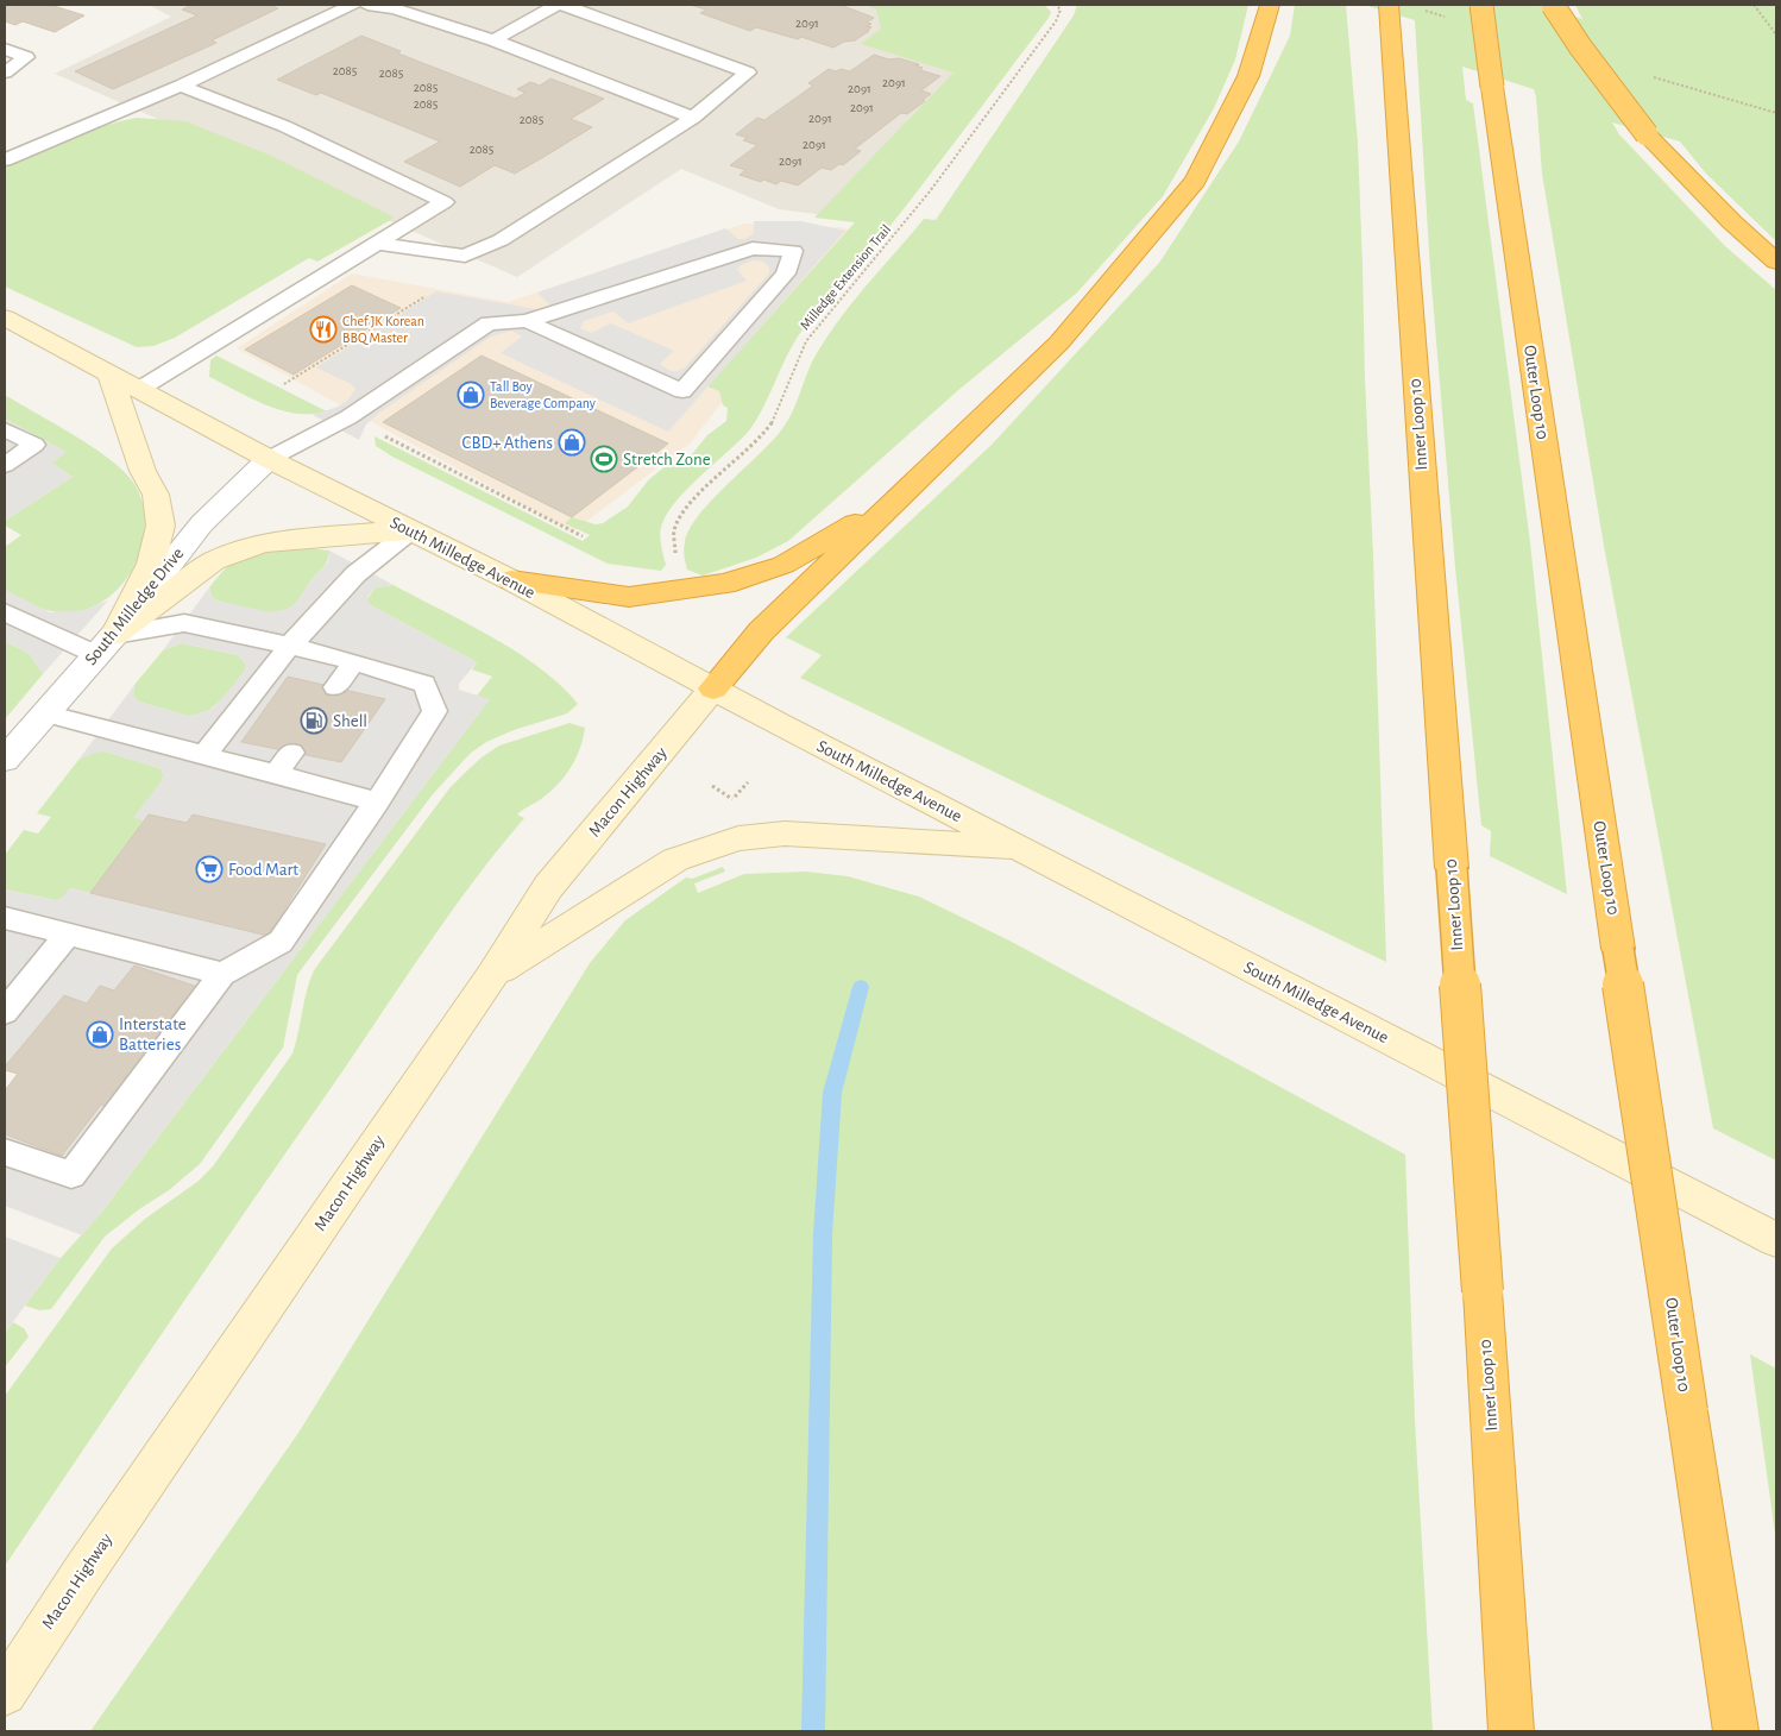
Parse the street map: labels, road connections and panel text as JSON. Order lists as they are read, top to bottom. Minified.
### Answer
{"streets":{"highway":["Outer Loop 10","Inner Loop 10"],"main road":["South Milledge Avenue","Macon Highway"],"street":["South Milledge Drive"],"path":["Milledge Extension Trail"]},"crossings":[["South Milledge Avenue","South Milledge Drive"],["South Milledge Avenue","Macon Highway"]],"places":{"restaurant":["Chef JK Korean BBQ Master"],"shop":["Tall Boy Beverage Company","CBD+ Athens","Interstate Batteries"],"sports":["Stretch Zone"],"fuel station":["Shell"],"supermarket":["Food Mart"]},"house_numbers":["2091","2085","2085","2091","2085","2091","2085","2091","2091","2085","2091","2085","2091"]}
